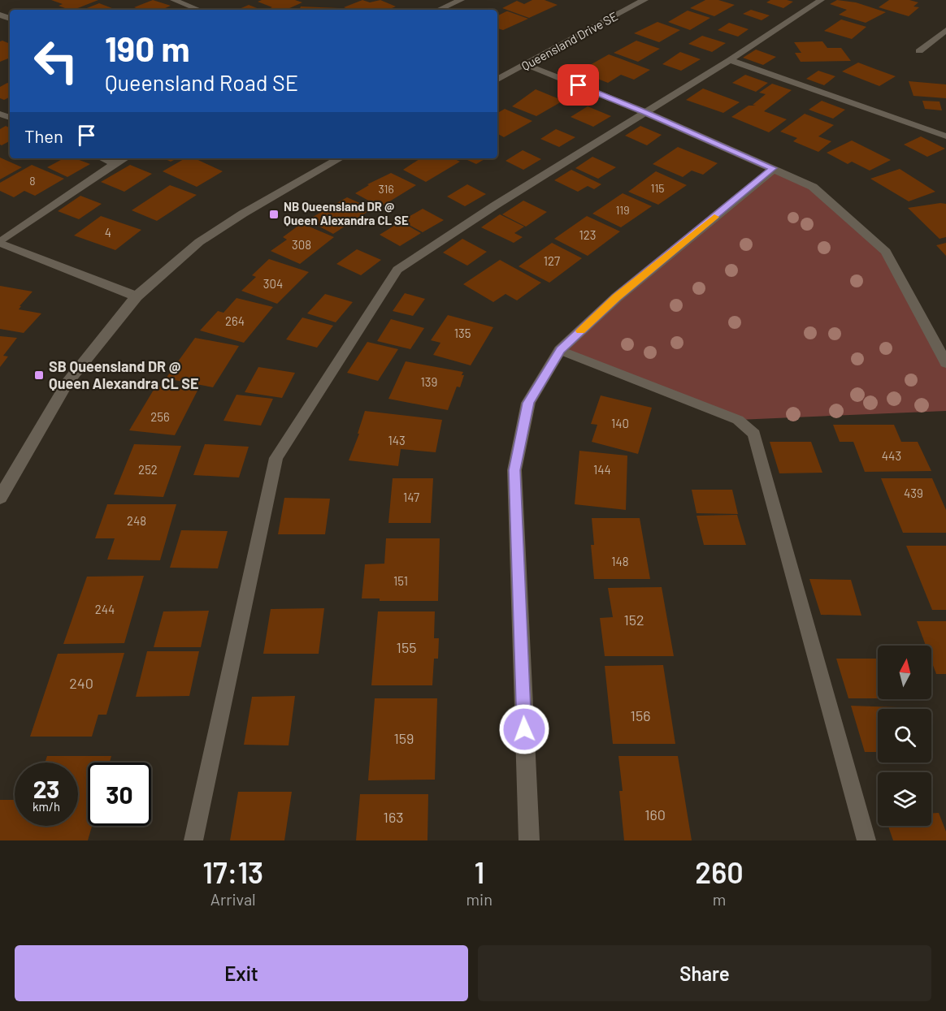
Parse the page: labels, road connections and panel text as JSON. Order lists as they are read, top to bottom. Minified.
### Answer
{"streets":{"street":["Queensland Drive SE"]},"places":{"transit":["NB Queensland DR @ Queen Alexandra CL SE","SB Queensland DR @ Queen Alexandra CL SE"]},"house_numbers":["8","115","316","119","4","123","308","127","304","264","135","139","256","140","143","443","252","144","439","147","248","148","151","244","152","155","240","156","159","160","163"],"north":"top","page":{"turn":["190 m","Queensland Road SE"],"then":"Then","speed":"23 km/h","limit":"30","eta":["17:13","Arrival","1","min","260","m"],"buttons":["Exit","Share"]}}
